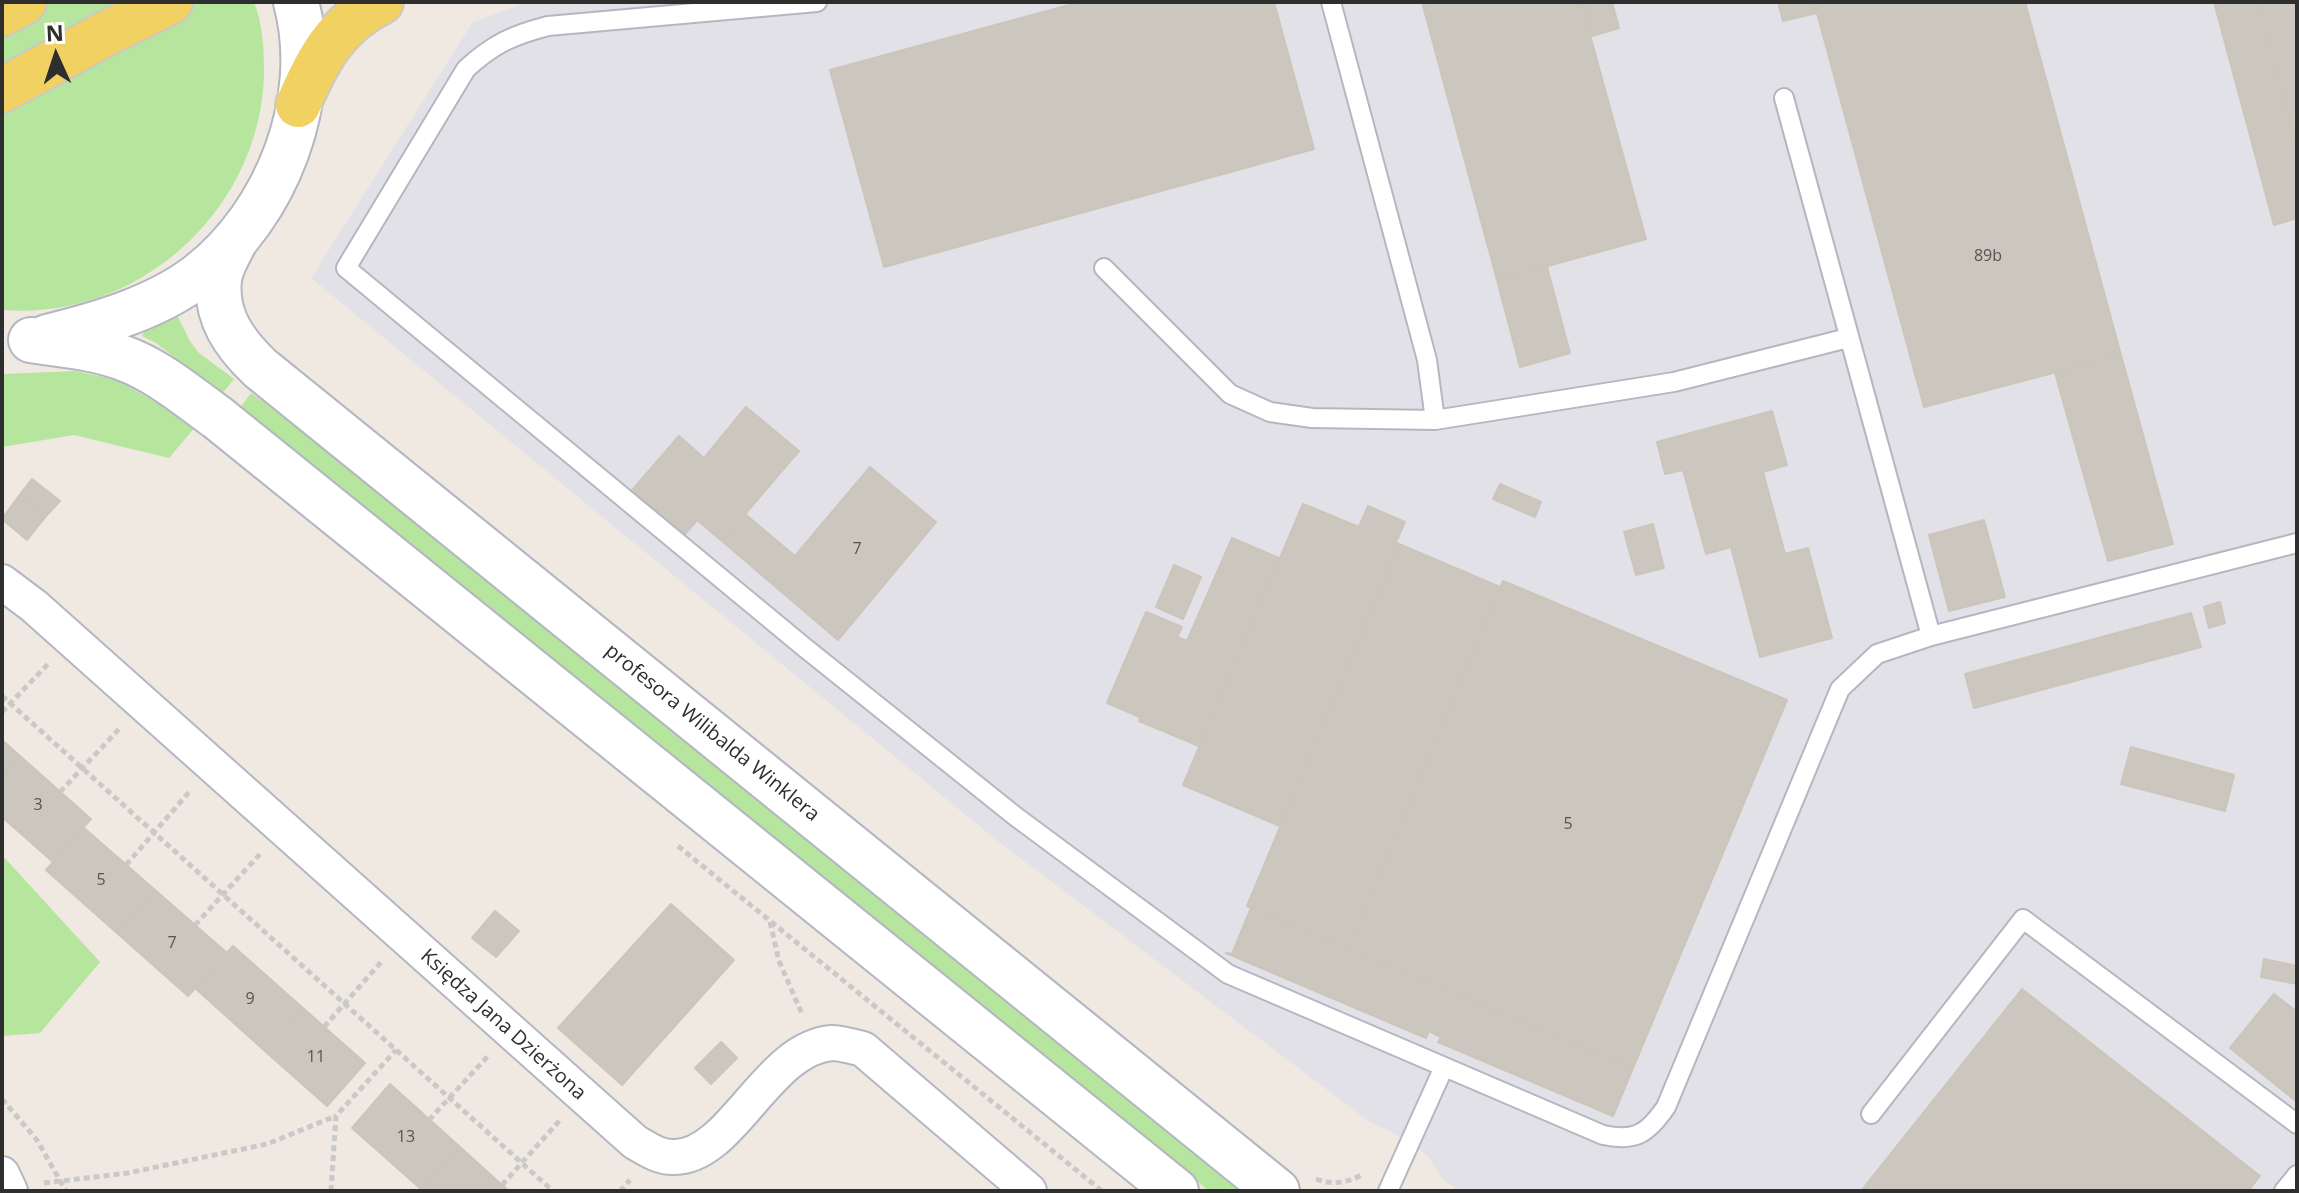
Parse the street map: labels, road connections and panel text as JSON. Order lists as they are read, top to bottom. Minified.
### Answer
{"streets":{"main road":["profesora Wilibalda Winklera"],"street":["Księdza Jana Dzierżona"]},"house_numbers":["89b","7","3","5","5","7","9","11","13"],"north":"top"}
